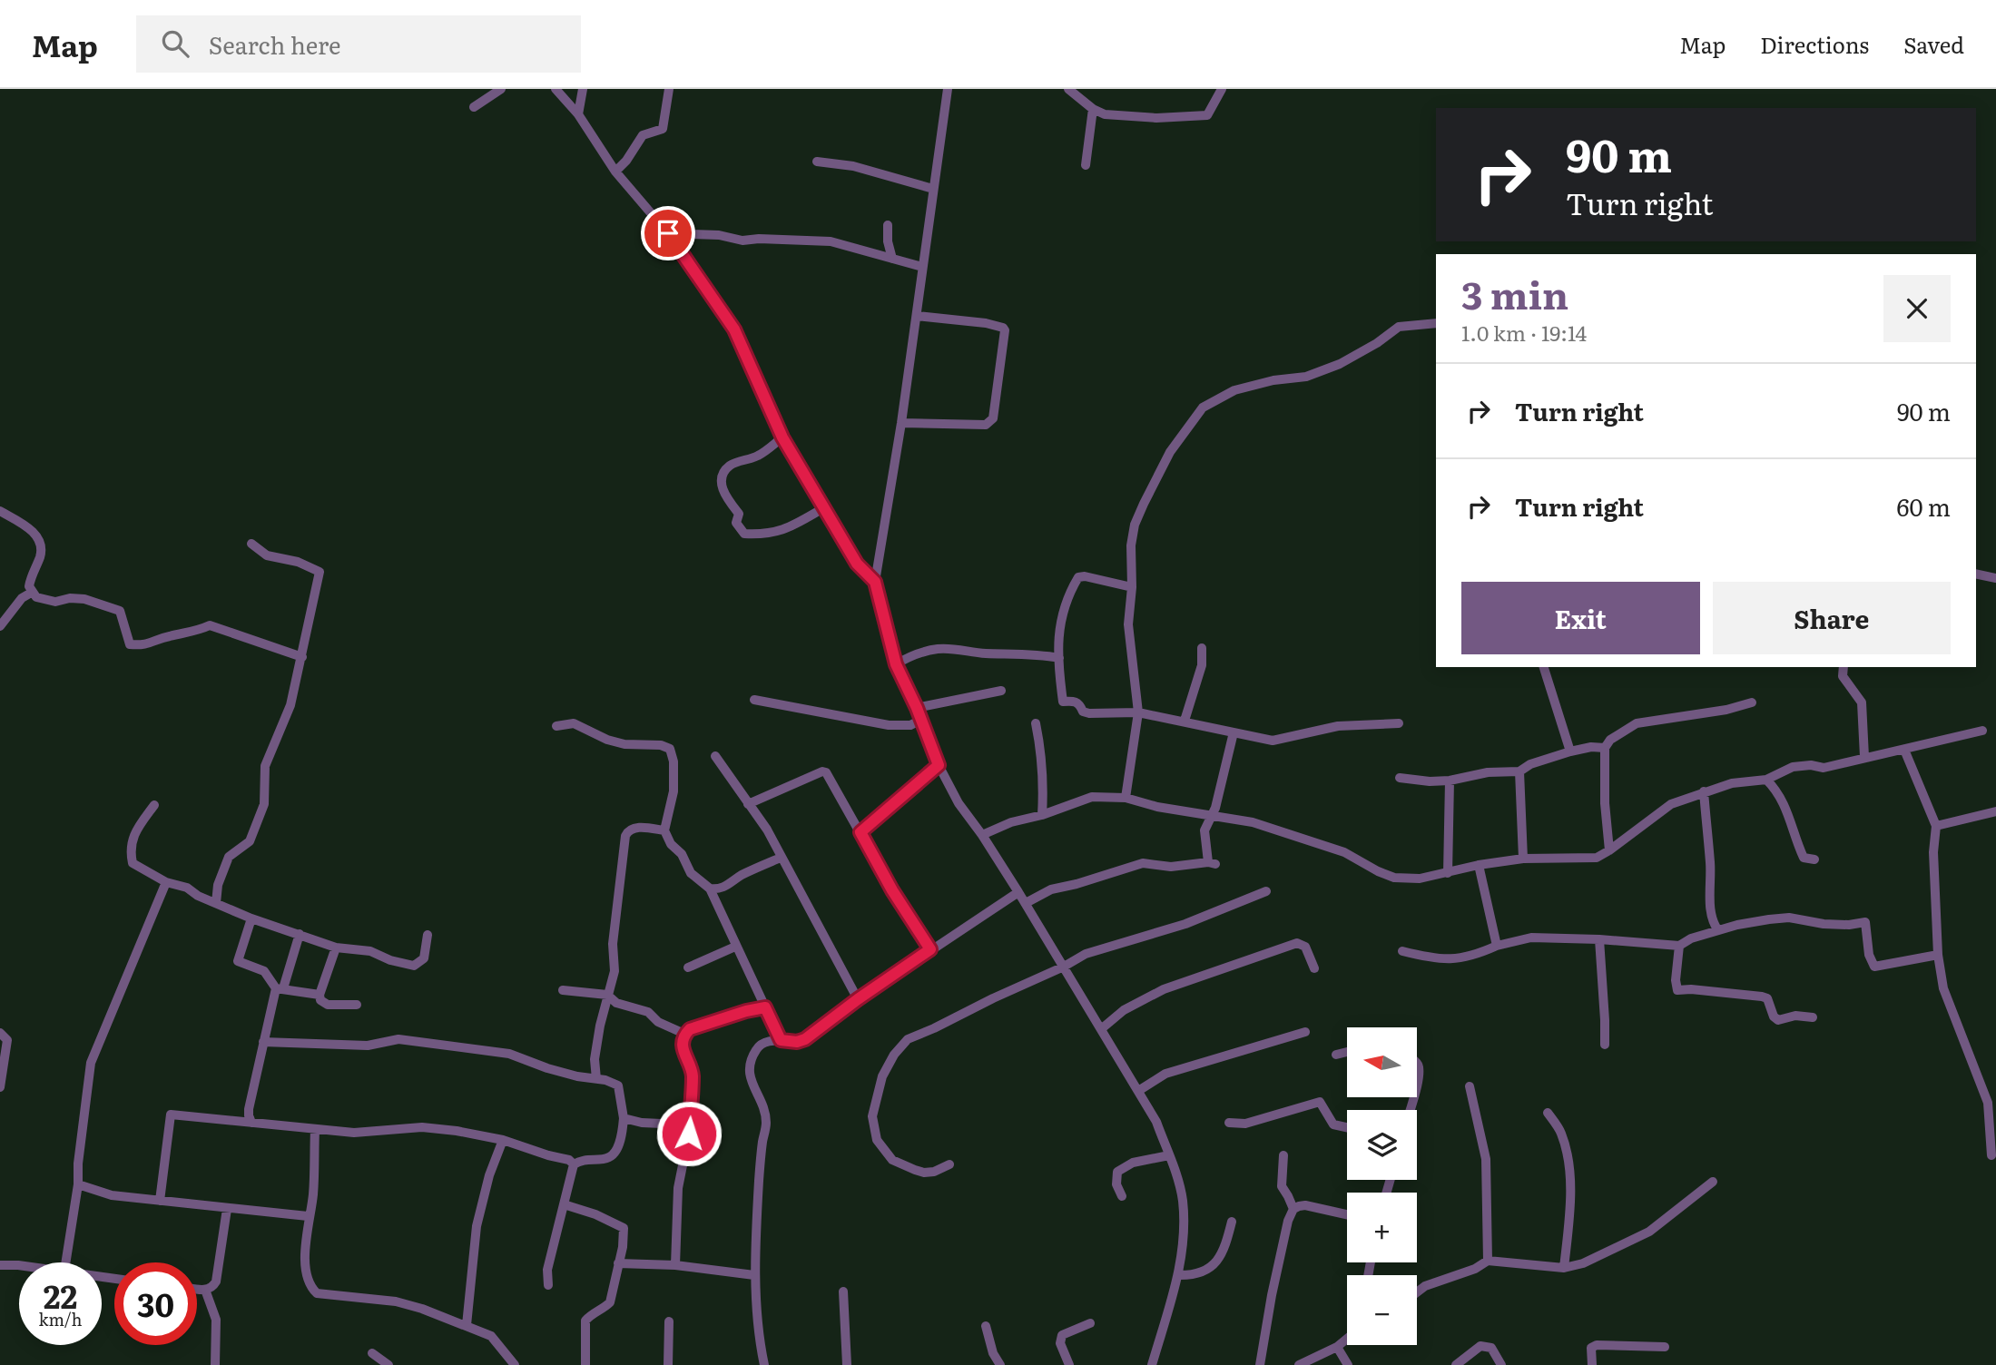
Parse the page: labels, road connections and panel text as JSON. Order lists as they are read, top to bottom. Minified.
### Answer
{"north":"left","page":{"header":"Map","search":"Search here","nav":["Map","Directions","Saved"],"turn":["90 m","Turn right"],"heading":["3 min","1.0 km · 19:14"],"list":[{"name":"Turn right","value":"90 m"},{"name":"Turn right","value":"60 m"}],"buttons":["Exit","Share"],"map_buttons":["+","−"],"speed":"22 km/h","limit":"30"}}
